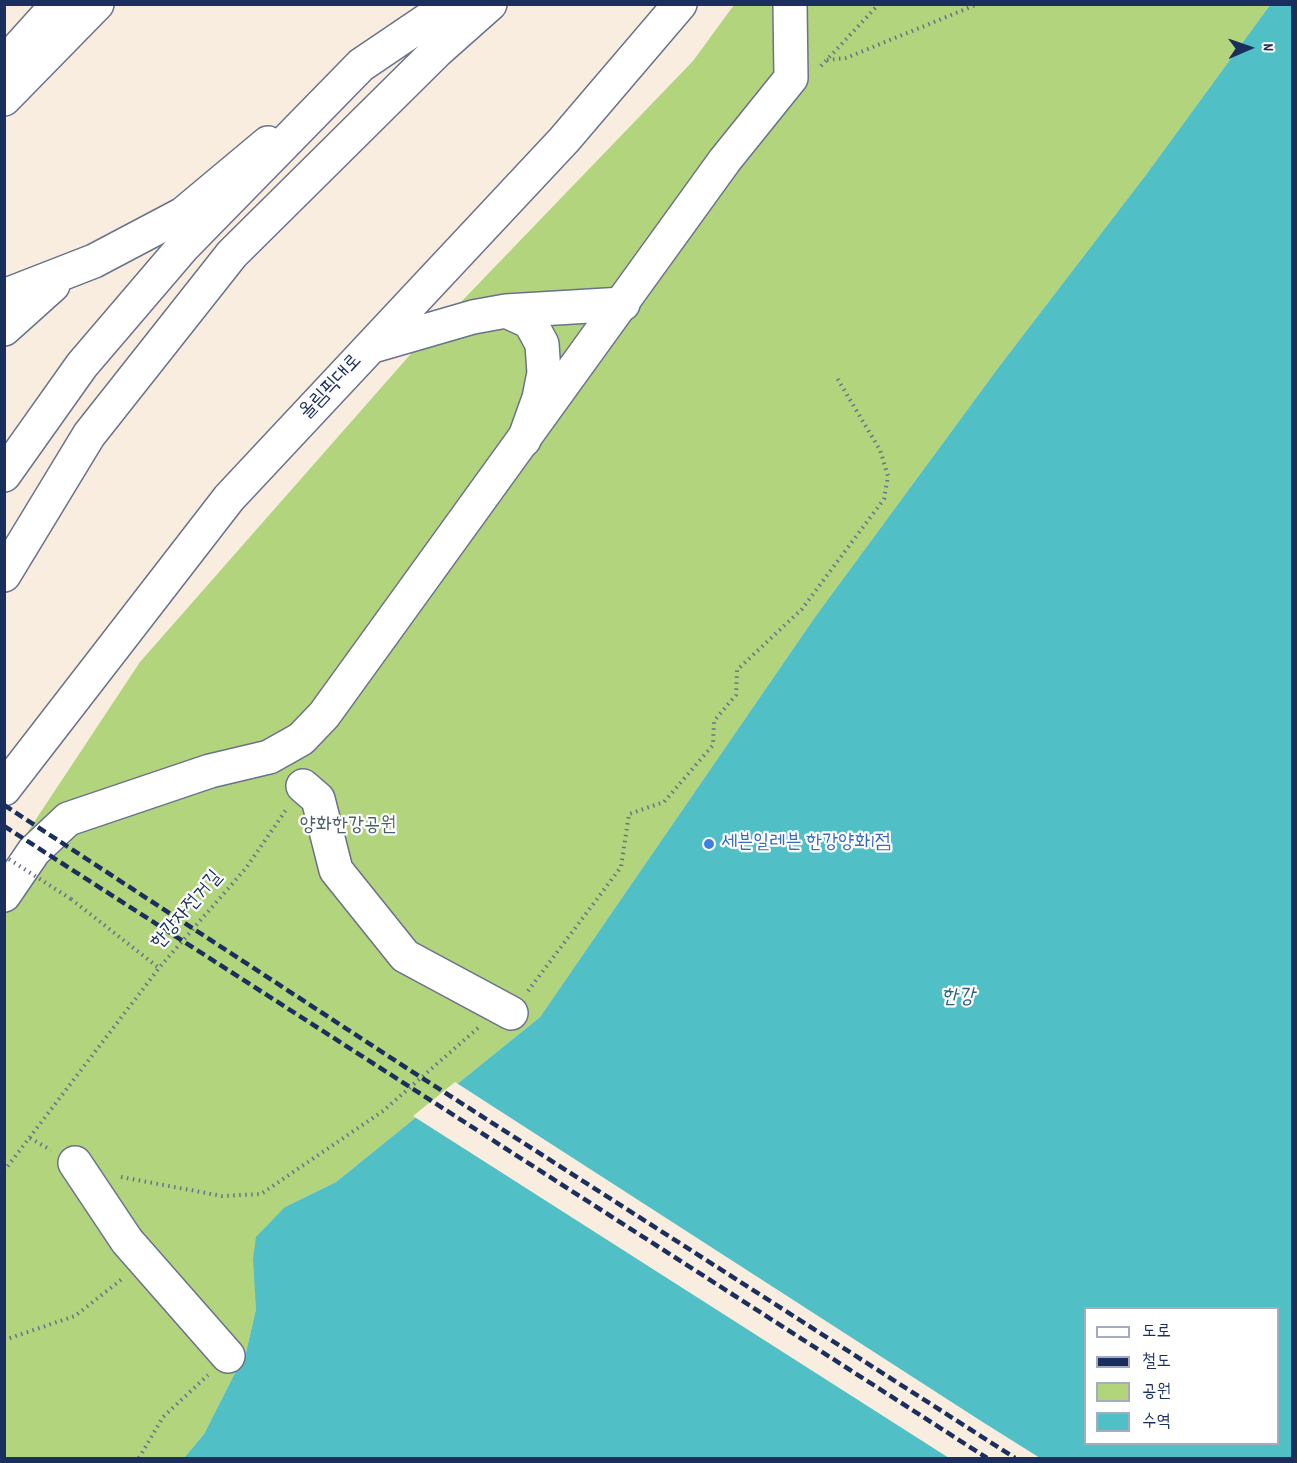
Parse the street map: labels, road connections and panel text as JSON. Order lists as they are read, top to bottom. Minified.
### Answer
{"streets":{"main road":["올림픽대로"],"path":["한강자전거길"]},"water":["한강"],"parks":["양화한강공원"],"places":["세븐일레븐 한강양화1점"],"legend":["도로","철도","공원","수역"],"north":"right"}
